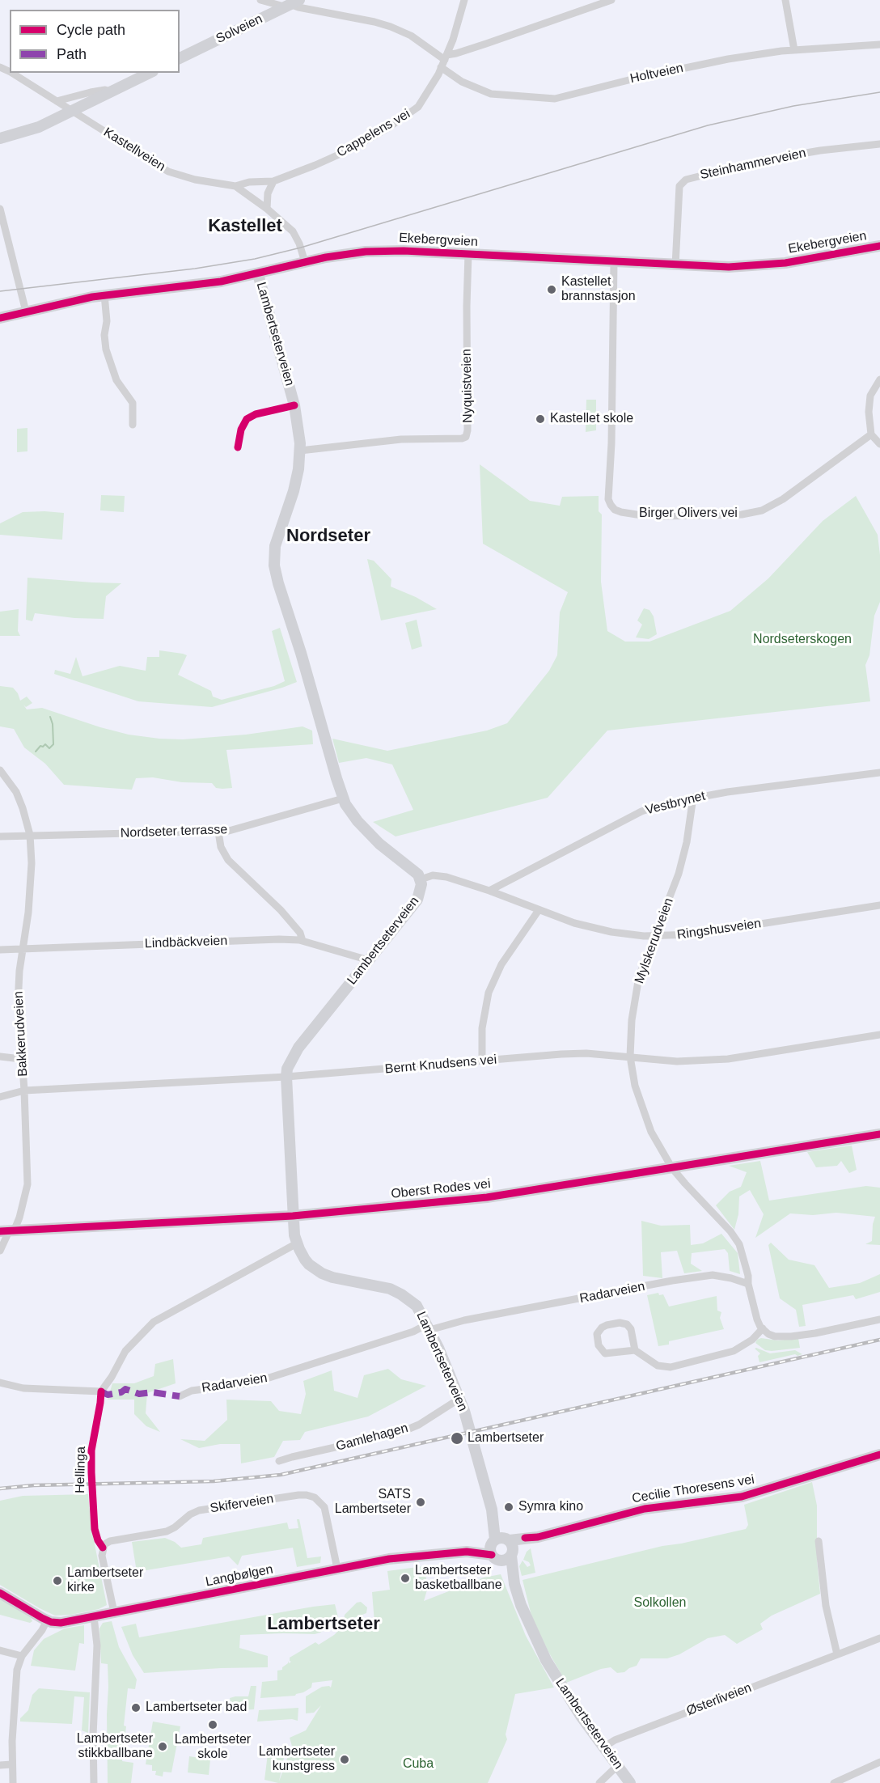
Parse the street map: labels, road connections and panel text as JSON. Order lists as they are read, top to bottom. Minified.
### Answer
{"streets":{"main road":["Solveien","Ekebergveien","Lambertseterveien","Oberst Rodes vei","Cecilie Thoresens vei","Langbølgen"],"street":["Holtveien","Cappelens vei","Kastellveien","Steinhammerveien","Nyquistveien","Birger Olivers vei","Vestbrynet","Nordseter terrasse","Ringshusveien","Mylskerudveien","Lindbäckveien","Bakkerudveien","Bernt Knudsens vei","Radarveien","Gamlehagen","Skiferveien","Østerliveien"],"cycle path":["Hellinga"]},"crossings":[["Solveien","Holtveien"],["Holtveien","Cappelens vei"],["Cappelens vei","Kastellveien"],["Kastellveien","Ekebergveien"],["Steinhammerveien","Ekebergveien"],["Ekebergveien","Lambertseterveien"],["Ekebergveien","Nyquistveien"],["Ekebergveien","Birger Olivers vei"],["Lambertseterveien","Nyquistveien"],["Lambertseterveien","Nordseter terrasse"],["Lambertseterveien","Ringshusveien"],["Lambertseterveien","Lindbäckveien"],["Lambertseterveien","Bernt Knudsens vei"],["Lambertseterveien","Oberst Rodes vei"],["Lambertseterveien","Radarveien"],["Lambertseterveien","Gamlehagen"],["Lambertseterveien","Cecilie Thoresens vei"],["Lambertseterveien","Langbølgen"],["Lambertseterveien","Østerliveien"],["Vestbrynet","Ringshusveien"],["Vestbrynet","Mylskerudveien"],["Nordseter terrasse","Bakkerudveien"],["Ringshusveien","Mylskerudveien"],["Mylskerudveien","Bernt Knudsens vei"],["Mylskerudveien","Oberst Rodes vei"],["Mylskerudveien","Radarveien"],["Lindbäckveien","Bakkerudveien"],["Bakkerudveien","Bernt Knudsens vei"],["Bakkerudveien","Oberst Rodes vei"],["Cecilie Thoresens vei","Langbølgen"],["Skiferveien","Langbølgen"]],"districts":["Kastellet","Nordseter","Lambertseter"],"parks":["Nordseterskogen","Solkollen","Cuba"],"places":["Kastellet brannstasjon","Kastellet skole","Lambertseter","SATS Lambertseter","Symra kino","Lambertseter basketballbane","Lambertseter kirke","Lambertseter bad","Lambertseter skole","Lambertseter stikkballbane","Lambertseter kunstgress"],"legend":["Cycle path","Path"]}
